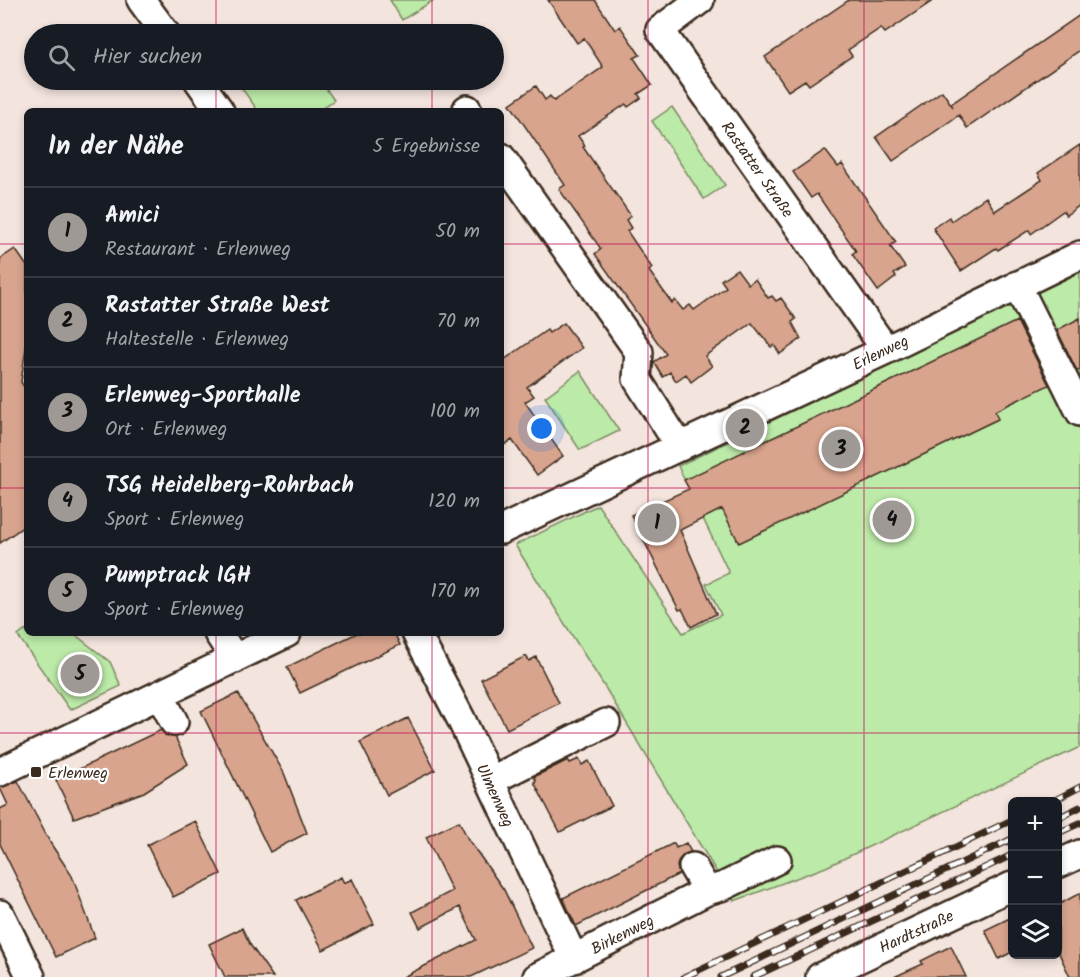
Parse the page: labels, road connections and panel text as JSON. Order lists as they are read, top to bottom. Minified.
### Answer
{"streets":{"street":["Rastatter Straße","Erlenweg","Ulmenweg","Hardtstraße","Birkenweg"]},"crossings":[["Rastatter Straße","Erlenweg"],["Ulmenweg","Birkenweg"]],"places":{"transit":["Erlenweg"]},"page":{"search":"Hier suchen","heading":["In der Nähe","5 Ergebnisse"],"list":[{"mark":"1","name":"Amici","note":"Restaurant · Erlenweg","value":"50 m"},{"mark":"2","name":"Rastatter Straße West","note":"Haltestelle · Erlenweg","value":"70 m"},{"mark":"3","name":"Erlenweg-Sporthalle","note":"Ort · Erlenweg","value":"100 m"},{"mark":"4","name":"TSG Heidelberg-Rohrbach","note":"Sport · Erlenweg","value":"120 m"},{"mark":"5","name":"Pumptrack IGH","note":"Sport · Erlenweg","value":"170 m"}],"pins":["2","3","4","1","5"],"map_buttons":["+","−"]}}
